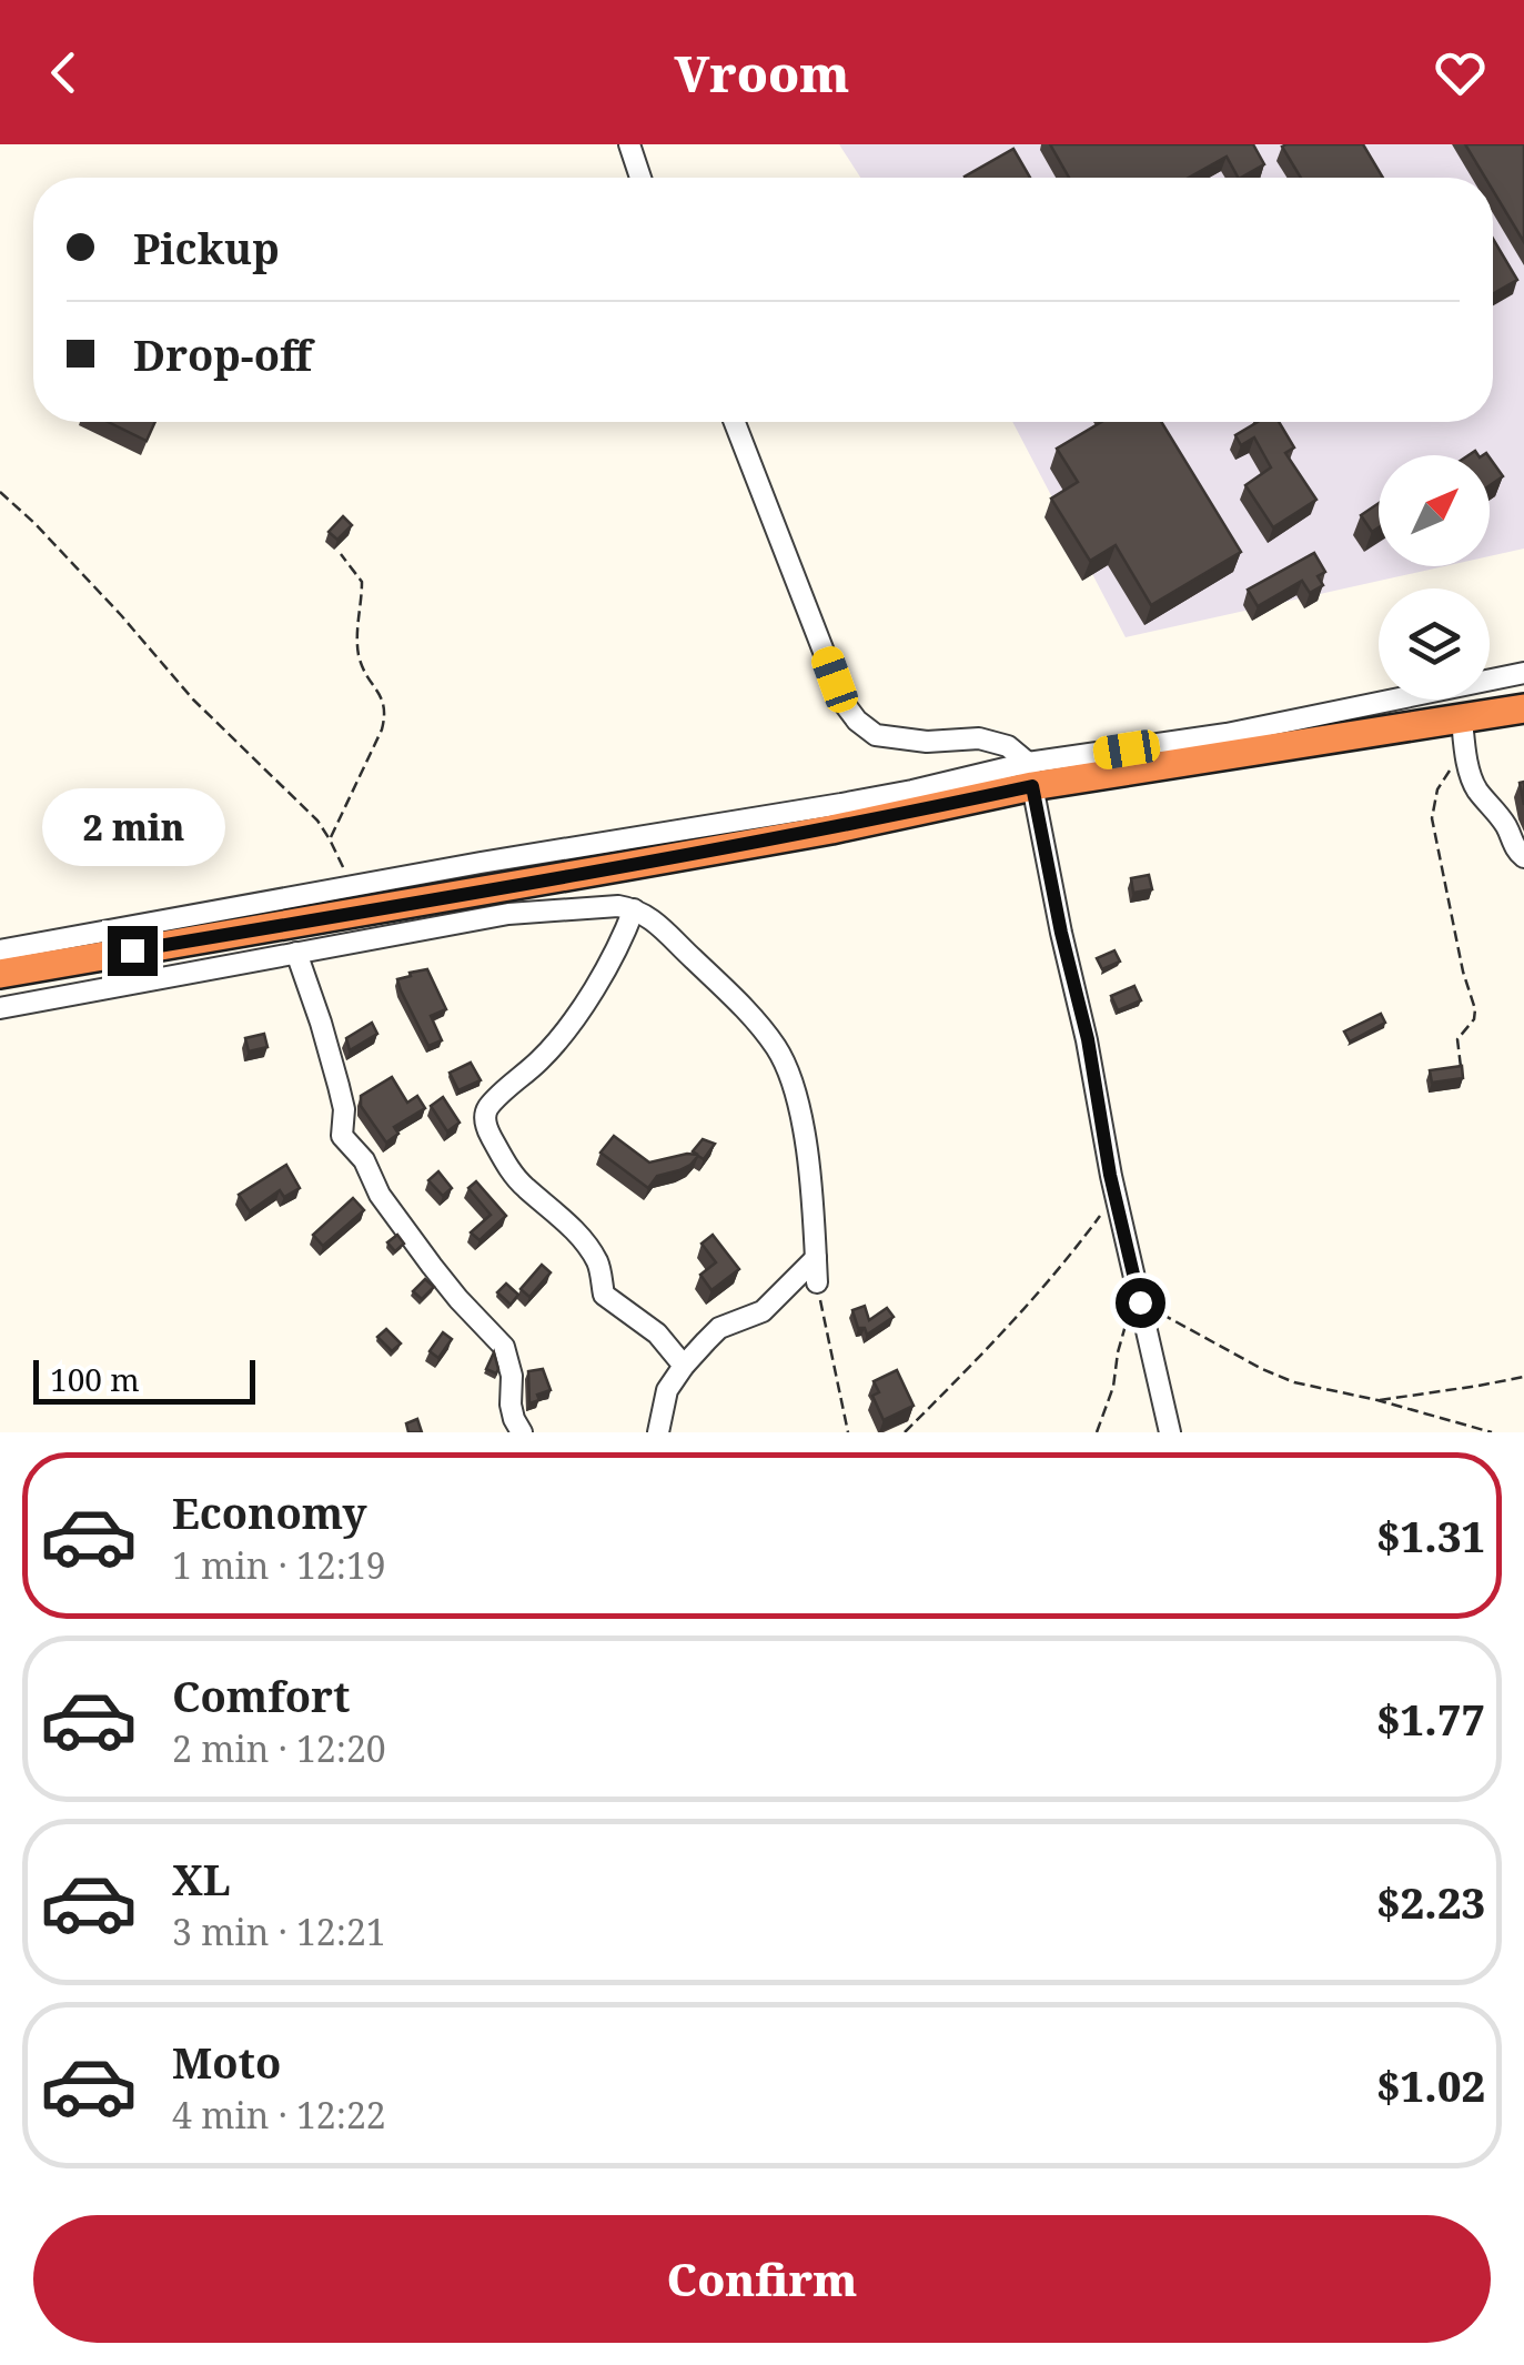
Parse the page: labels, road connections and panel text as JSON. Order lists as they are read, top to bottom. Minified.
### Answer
{"scale_bar":"100 m","north":"top right","page":{"header":"Vroom","banner":["Pickup","Drop-off"],"bubble":"2 min","scale":"100 m","list":[{"name":"Economy","note":"1 min · 12:19","value":"$1.31"},{"name":"Comfort","note":"2 min · 12:20","value":"$1.77"},{"name":"XL","note":"3 min · 12:21","value":"$2.23"},{"name":"Moto","note":"4 min · 12:22","value":"$1.02"}],"buttons":"Confirm"}}
